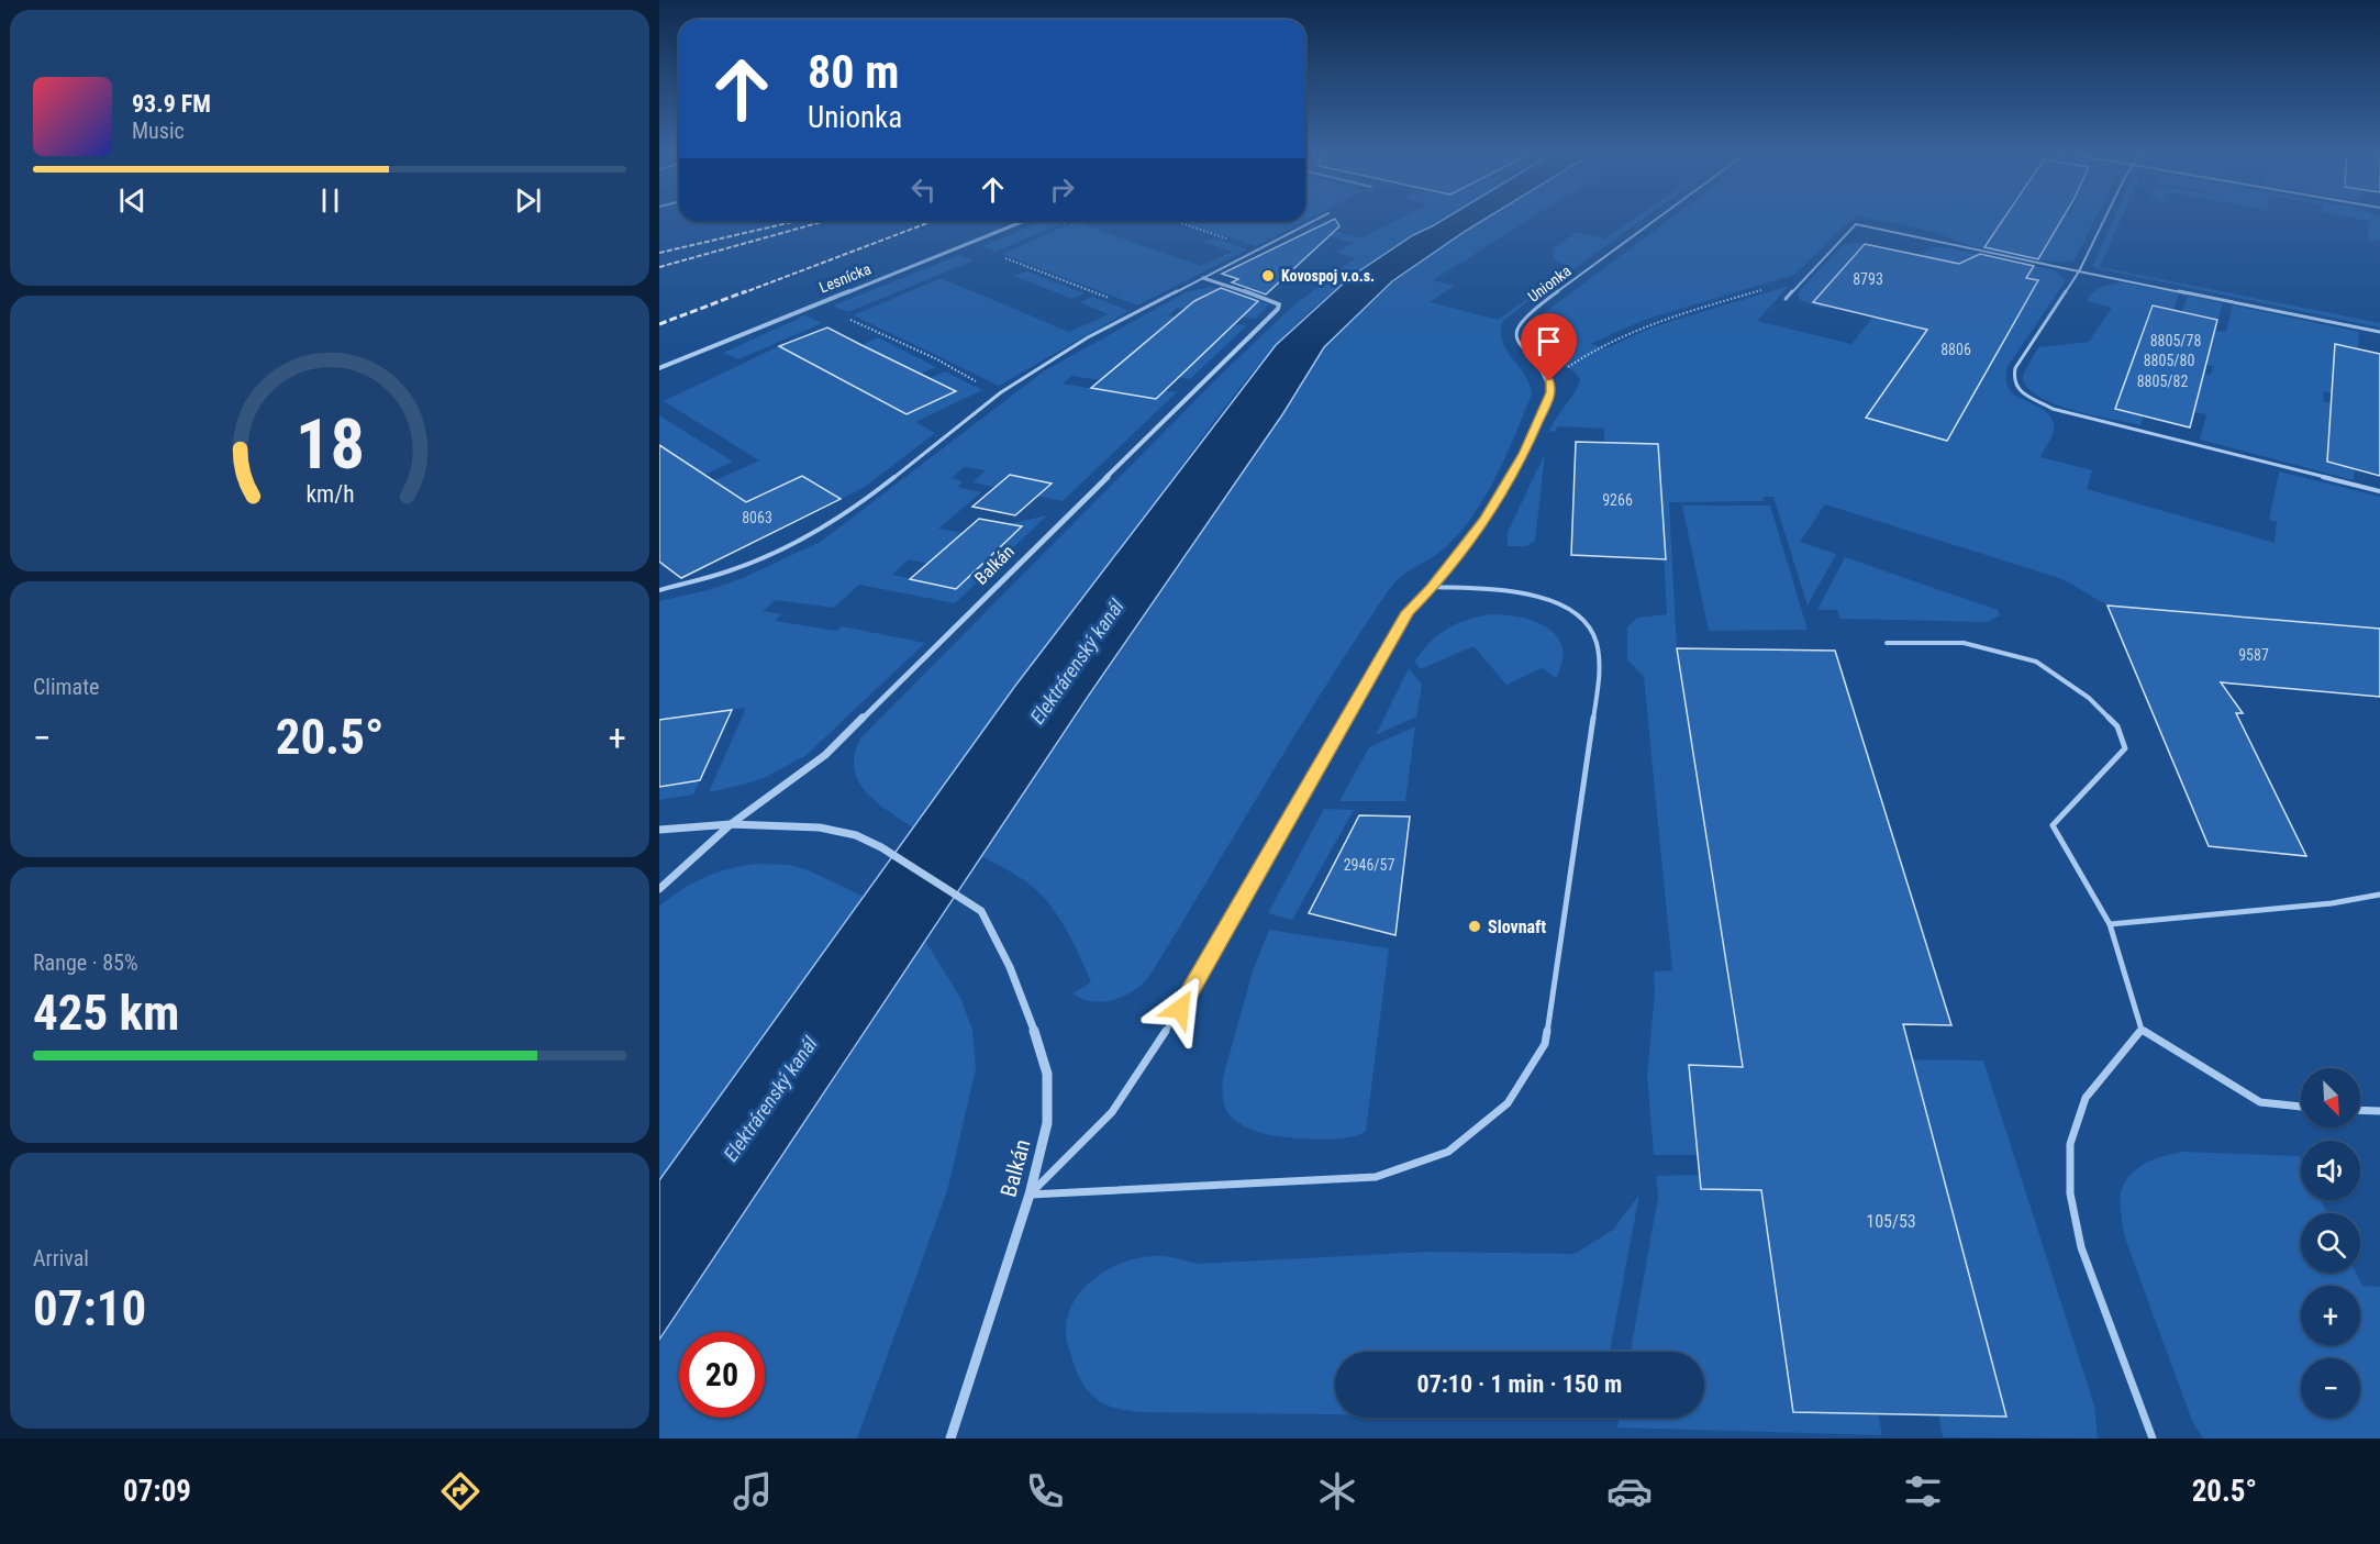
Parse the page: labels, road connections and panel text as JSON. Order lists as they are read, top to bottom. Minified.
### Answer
{"streets":{"street":["Lesnícka","Balkán"],"lane":["Unionka"]},"water":["Elektrárenský kanál"],"places":["Kovospoj v.o.s.","Slovnaft"],"house_numbers":["8793","8805/78","8806","8805/80","8805/82","9266","8063","9587","2946/57","105/53"],"north":"bottom right","page":{"turn":["80 m","Unionka"],"song":["93.9 FM","Music"],"tile":["Climate",["Range · 85%","425 km"],["Arrival","07:10"]],"heat":["−","20.5°","+"],"map_buttons":["+","−"],"limit":"20","trip":"07:10 · 1 min · 150 m","tabs":["07:09","20.5°"],"gauge":["18","km/h"]}}
